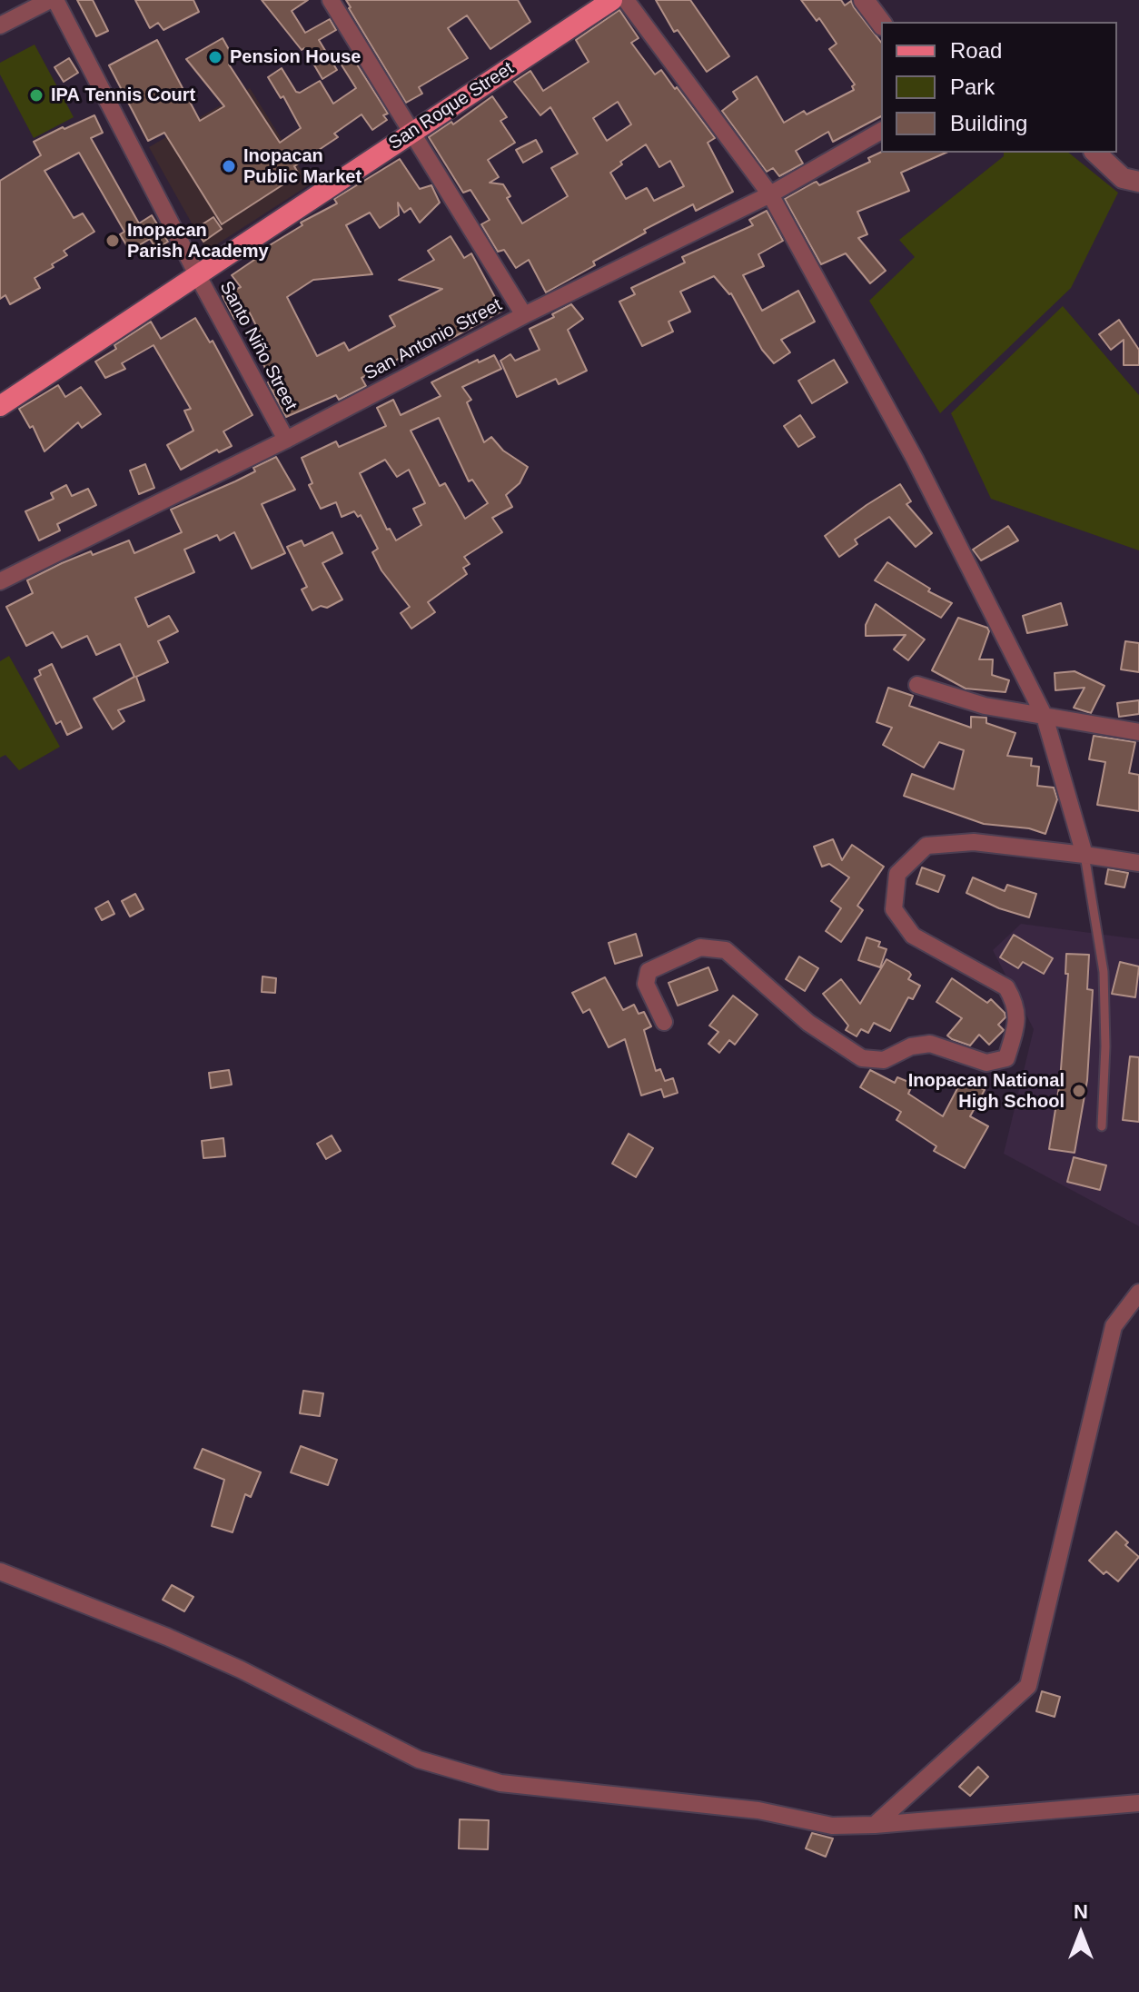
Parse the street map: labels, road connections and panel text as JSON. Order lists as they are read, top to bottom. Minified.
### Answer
{"streets":{"main road":["San Roque Street"],"street":["San Antonio Street","Santo Niño Street"]},"crossings":[["San Roque Street","Santo Niño Street"],["San Antonio Street","Santo Niño Street"]],"places":["Pension House","IPA Tennis Court","Inopacan Public Market","Inopacan Parish Academy","Inopacan National High School"],"legend":["Road","Park","Building"],"north":"top"}
